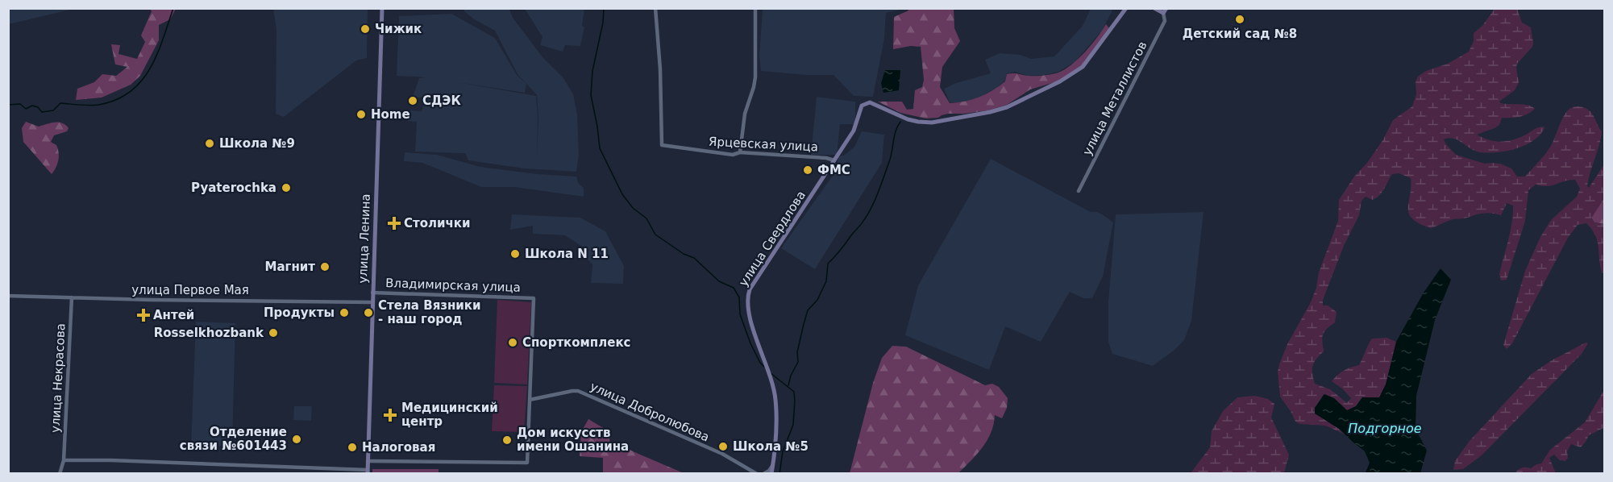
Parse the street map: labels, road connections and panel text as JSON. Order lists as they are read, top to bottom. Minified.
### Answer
{"streets":{"main road":["улица Ленина","улица Свердлова"],"street":["улица Металлистов","Ярцевская улица","Владимирская улица","улица Первое Мая","улица Некрасова","улица Добролюбова"]},"crossings":[["Ярцевская улица","улица Свердлова"],["улица Ленина","Владимирская улица"],["улица Ленина","улица Первое Мая"],["Владимирская улица","улица Добролюбова"],["улица Первое Мая","улица Некрасова"]],"water":["Подгорное"],"places":{"other":["Детский сад №8","Чижик","СДЭК","Home","Школа №9","ФМС","Pyaterochka","Школа N 11","Магнит","Продукты","Стела Вязники - наш город","Rosselkhozbank","Спорткомплекс","Отделение связи №601443","Дом искусств имени Ошанина","Школа №5","Налоговая"],"health":["Столички","Антей","Медицинский центр"]}}
